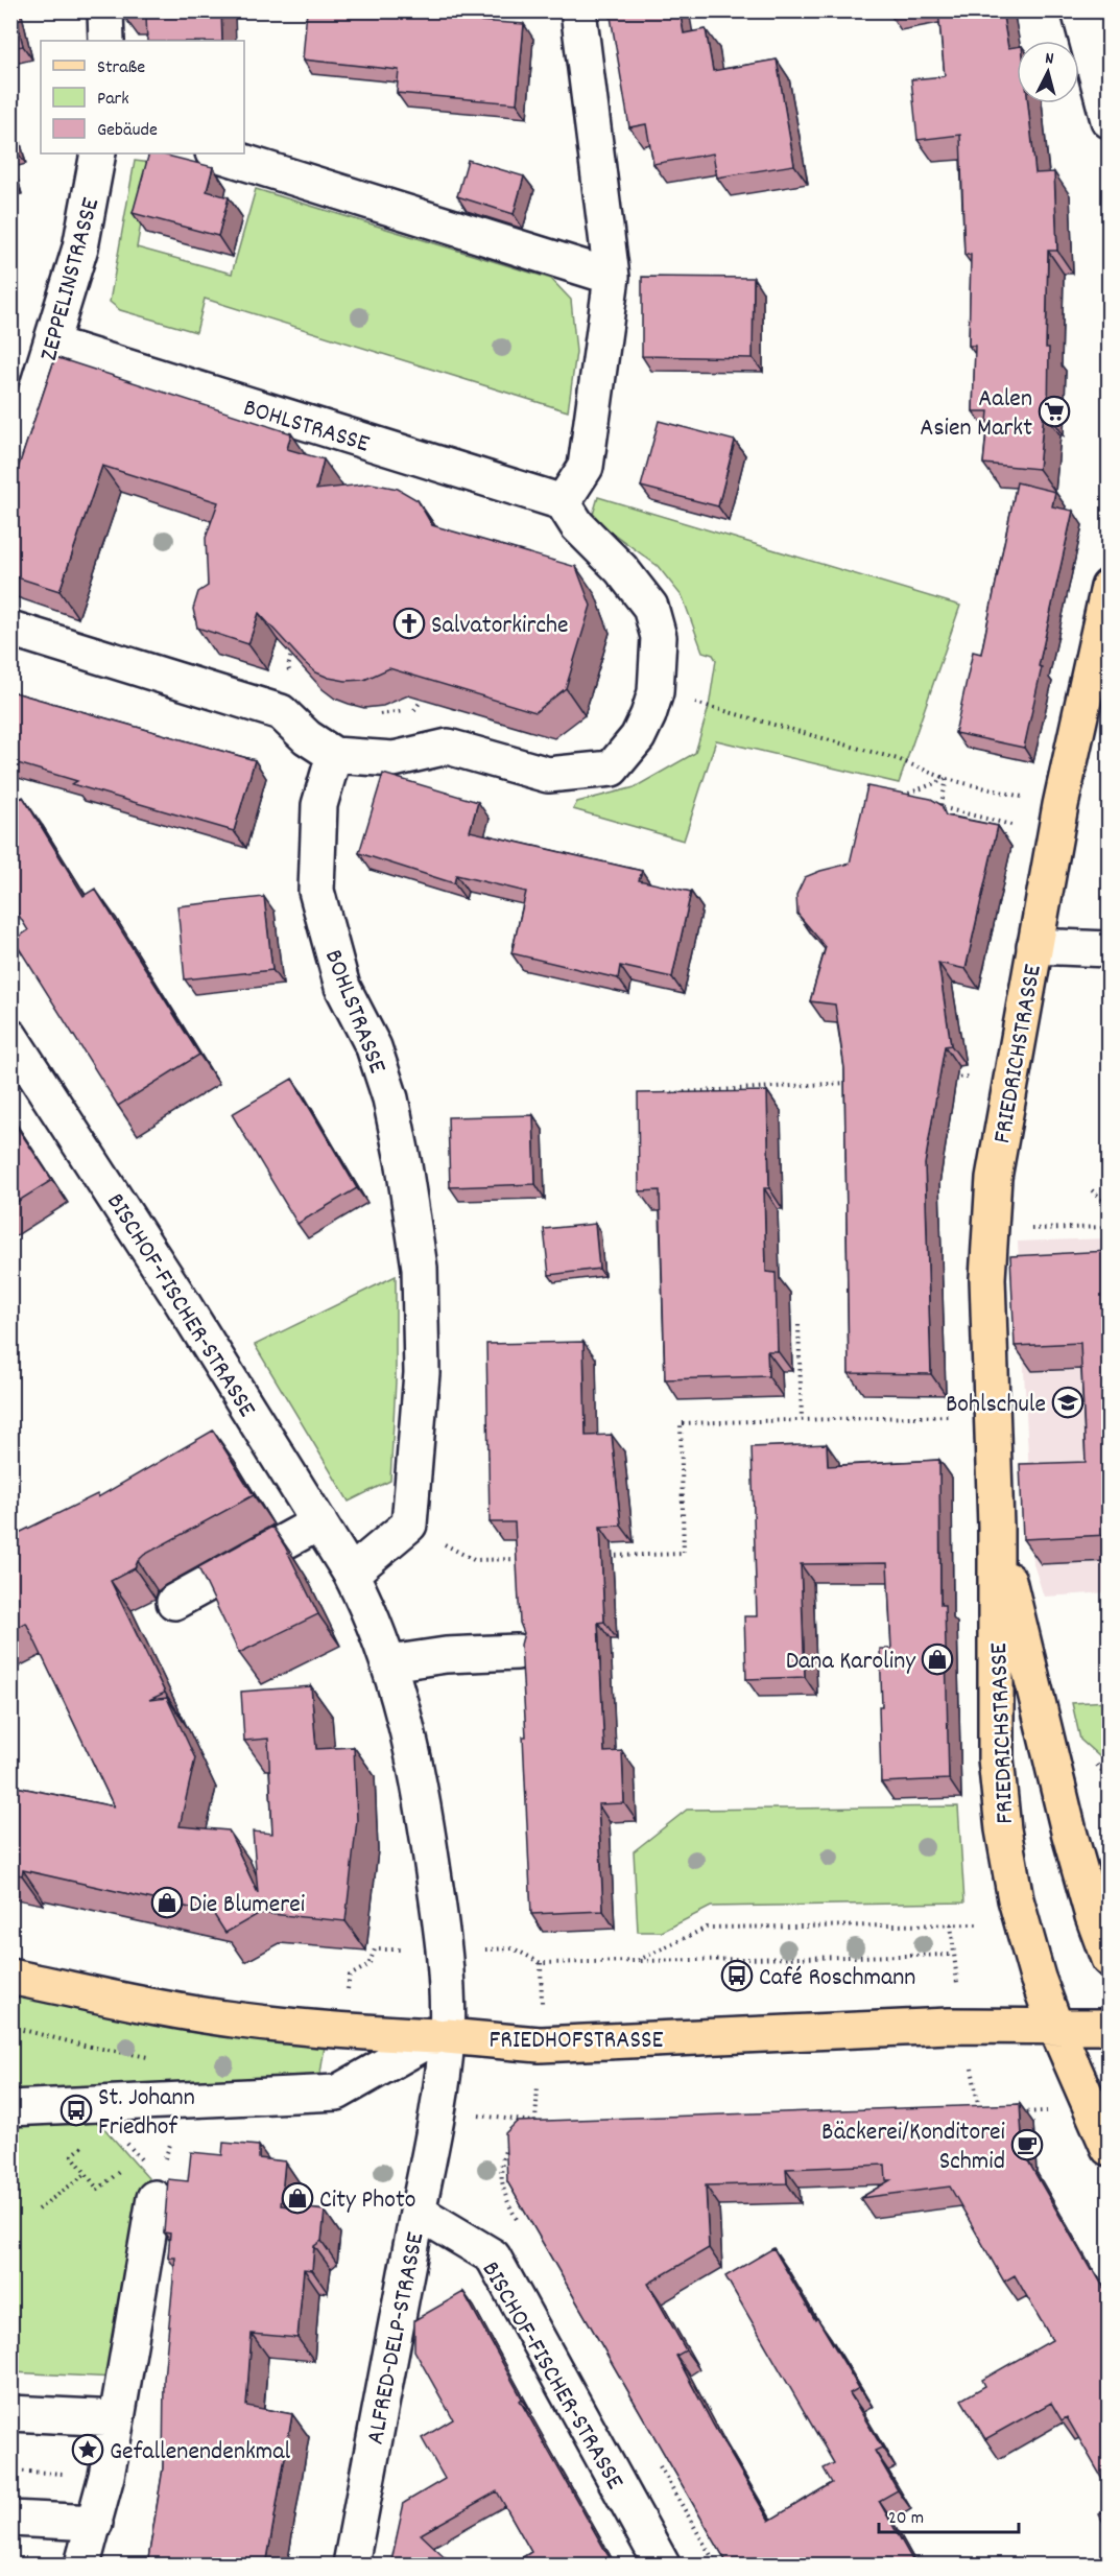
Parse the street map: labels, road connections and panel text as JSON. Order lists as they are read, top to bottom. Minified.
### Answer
{"streets":{"main road":["FRIEDRICHSTRASSE","FRIEDHOFSTRASSE"],"street":["ZEPPELINSTRASSE","BOHLSTRASSE","BISCHOF-FISCHER-STRASSE","ALFRED-DELP-STRASSE"]},"crossings":[["ZEPPELINSTRASSE","BOHLSTRASSE"],["BOHLSTRASSE","BISCHOF-FISCHER-STRASSE"],["FRIEDRICHSTRASSE","FRIEDHOFSTRASSE"],["BISCHOF-FISCHER-STRASSE","FRIEDHOFSTRASSE"],["BISCHOF-FISCHER-STRASSE","ALFRED-DELP-STRASSE"],["FRIEDHOFSTRASSE","ALFRED-DELP-STRASSE"]],"places":{"supermarket":["Aalen Asien Markt"],"church":["Salvatorkirche"],"school or university":["Bohlschule"],"shop":["Dana Karoliny","Die Blumerei","City Photo"],"bus stop":["Café Roschmann","St. Johann Friedhof"],"cafe":["Bäckerei/Konditorei Schmid"],"place":["Gefallenendenkmal"]},"legend":["Straße","Park","Gebäude"],"scale_bar":"20 m","north":"top"}
